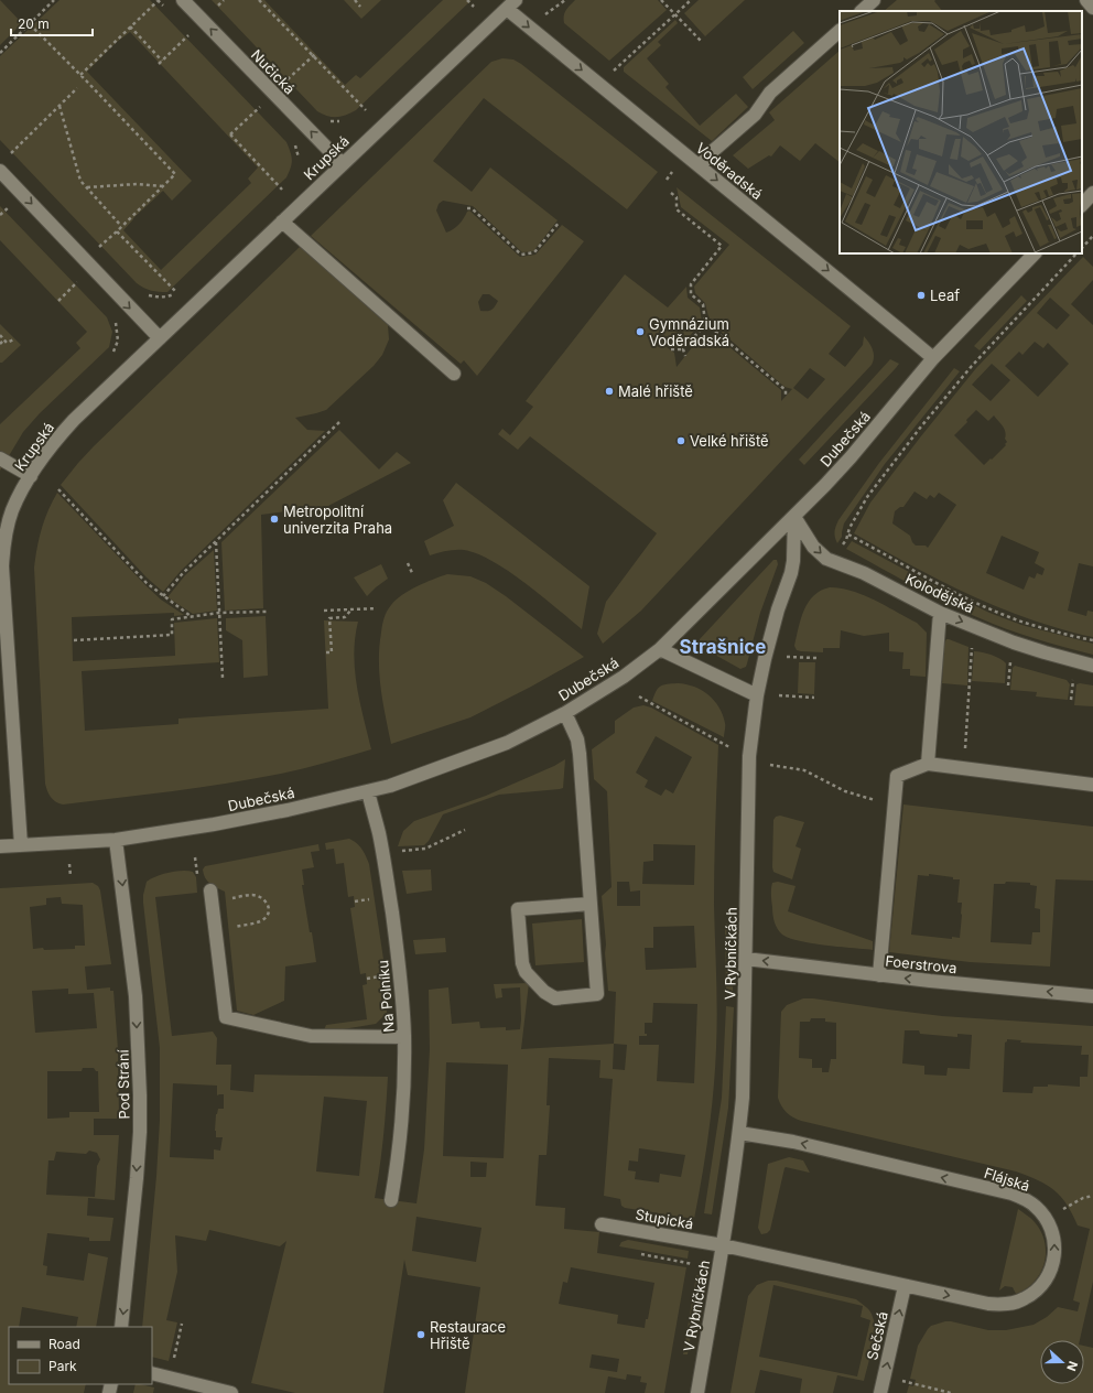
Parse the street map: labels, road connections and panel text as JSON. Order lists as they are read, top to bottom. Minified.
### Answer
{"streets":{"street":["Nučická","Krupská","Voděradská","Dubečská","Kolodějská","V Rybníčkách","Foerstrova","Na Polníku","Pod Strání","Flájská","Stupická","Sečská"]},"crossings":[["Nučická","Krupská"],["Krupská","Voděradská"],["Krupská","Dubečská"],["Voděradská","Dubečská"],["Dubečská","Kolodějská"],["Dubečská","V Rybníčkách"],["Dubečská","Na Polníku"],["Dubečská","Pod Strání"],["Kolodějská","V Rybníčkách"],["V Rybníčkách","Foerstrova"],["V Rybníčkách","Flájská"],["V Rybníčkách","Stupická"],["Flájská","Stupická"],["Flájská","Sečská"]],"one_way":["Nučická","Voděradská","Kolodějská","Foerstrova","Pod Strání","Sečská"],"districts":["Strašnice"],"places":["Leaf","Gymnázium Voděradská","Malé hřiště","Velké hřiště","Metropolitní univerzita Praha","Restaurace Hřiště"],"legend":["Road","Park"],"scale_bar":"20 m","north":"right"}
